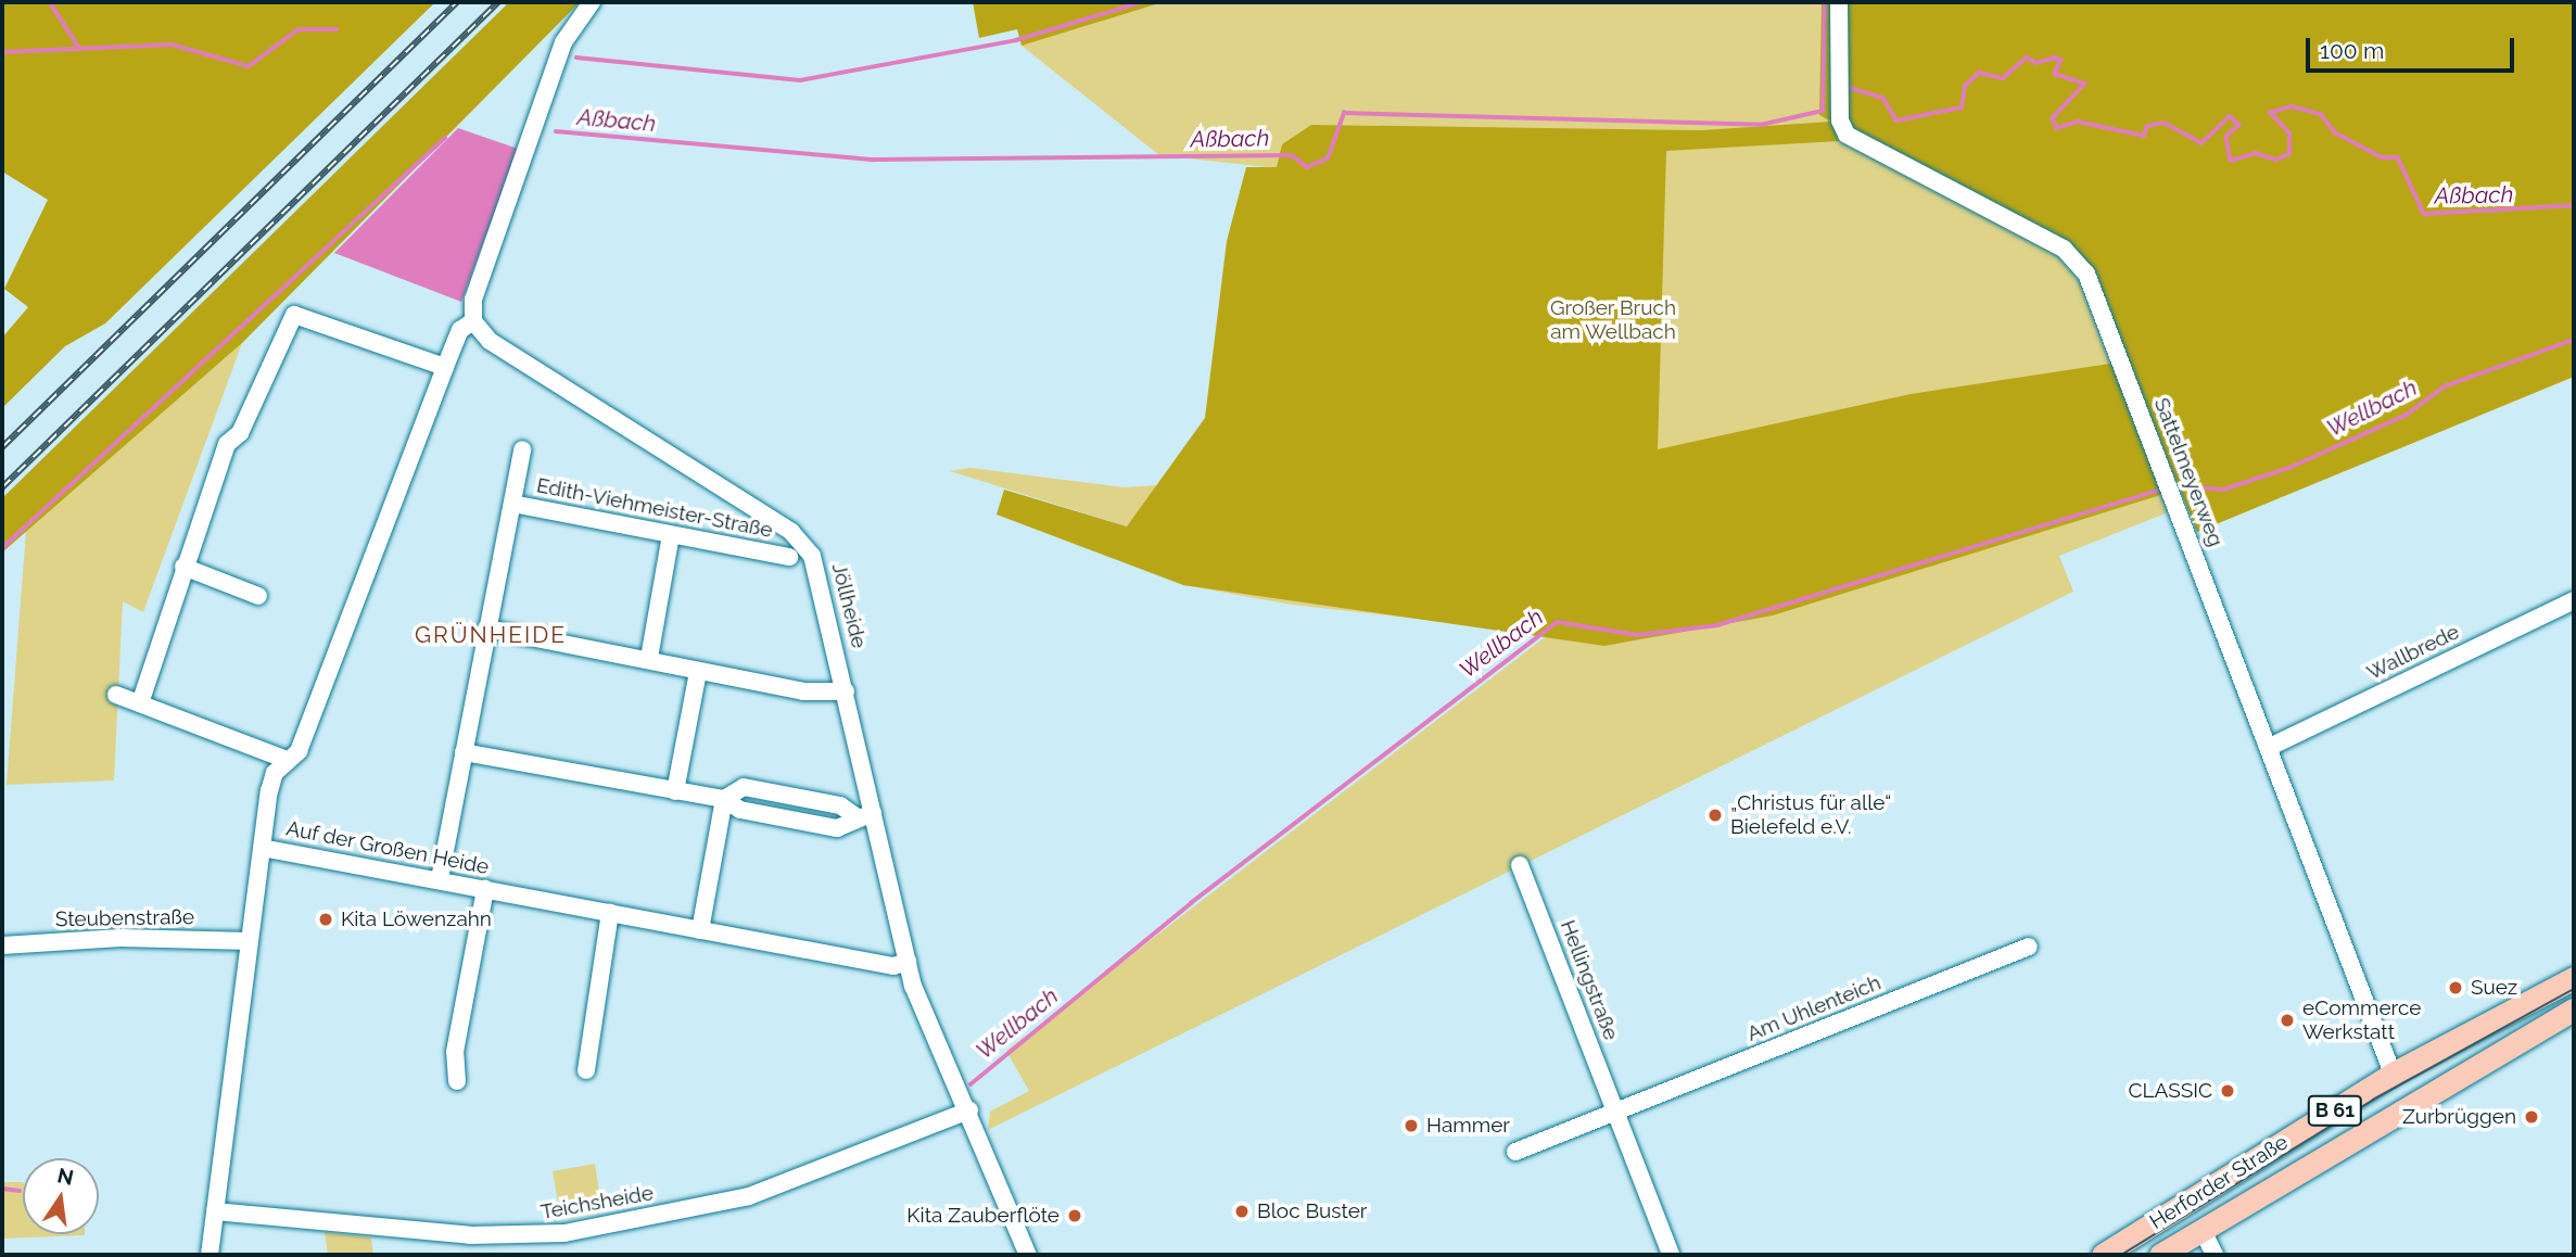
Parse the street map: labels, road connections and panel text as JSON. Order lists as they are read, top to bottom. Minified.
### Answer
{"streets":{"main road":["B 61","Herforder Straße"],"street":["Sattelmeyerweg","Edith-Viehmeister-Straße","Jöllheide","Wallbrede","Auf der Großen Heide","Steubenstraße","Hellingstraße","Am Uhlenteich","Teichsheide"]},"crossings":[["Sattelmeyerweg","Wallbrede"],["Sattelmeyerweg","Herforder Straße"],["Edith-Viehmeister-Straße","Auf der Großen Heide"],["Jöllheide","Auf der Großen Heide"],["Jöllheide","Teichsheide"],["Auf der Großen Heide","Steubenstraße"],["Auf der Großen Heide","Teichsheide"],["Hellingstraße","Am Uhlenteich"]],"districts":["GRÜNHEIDE"],"water":["Aßbach","Wellbach"],"parks":["Großer Bruch am Wellbach"],"places":["„Christus für alle“ Bielefeld e.V.","Kita Löwenzahn","Suez","eCommerce Werkstatt","CLASSIC","Zurbrüggen","Hammer","Bloc Buster","Kita Zauberflöte"],"scale_bar":"100 m","north":"top"}
